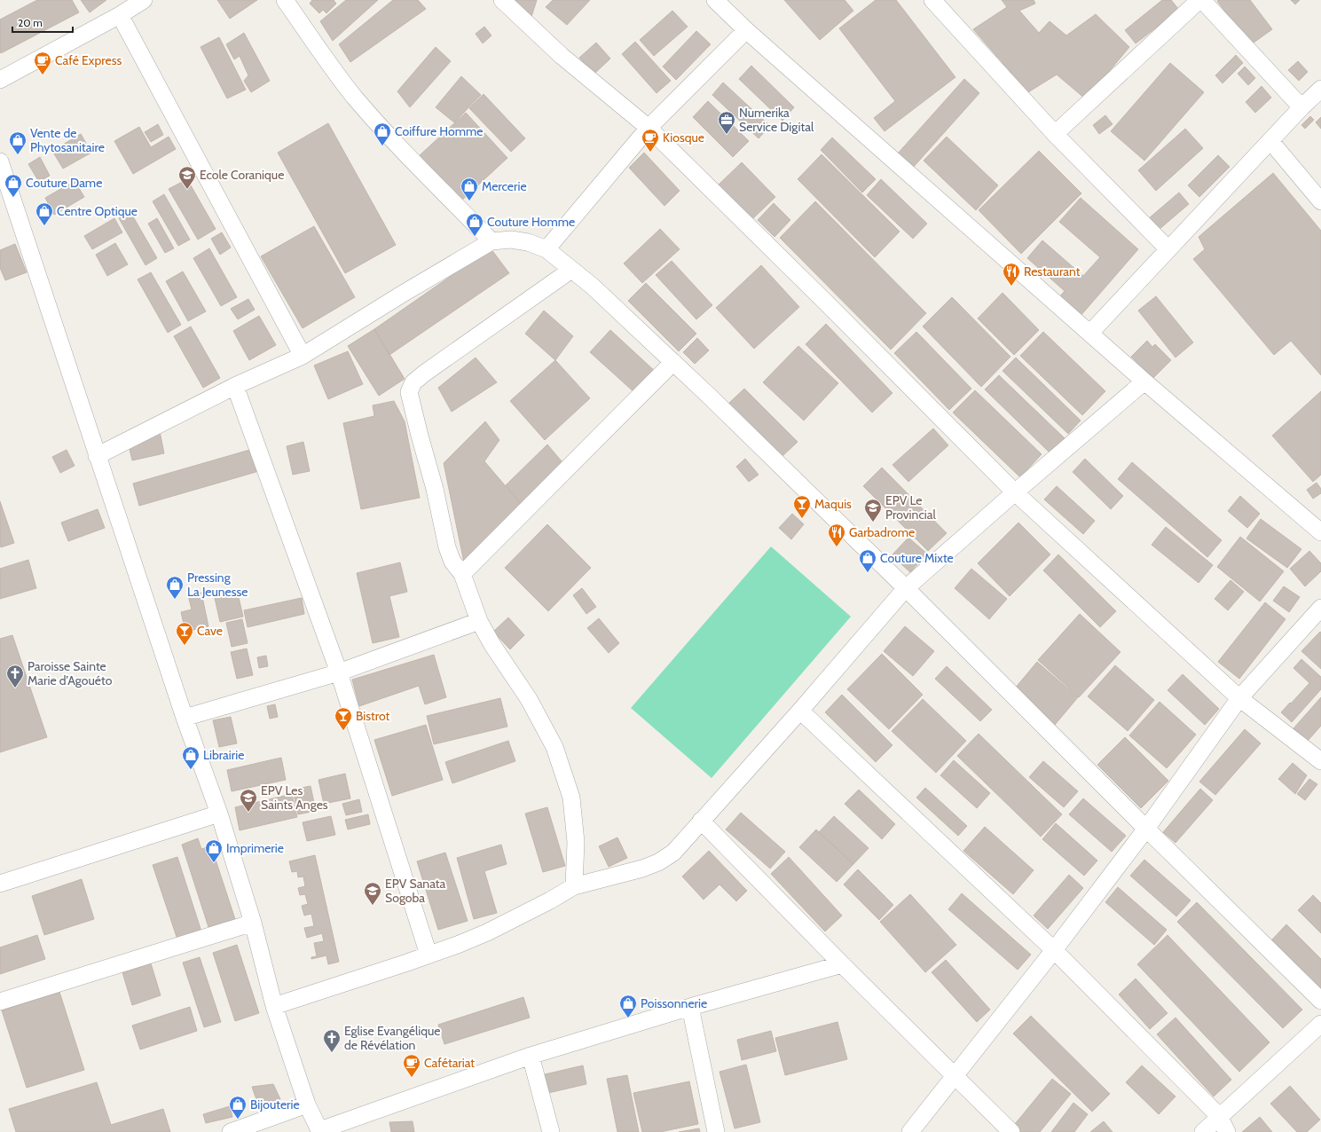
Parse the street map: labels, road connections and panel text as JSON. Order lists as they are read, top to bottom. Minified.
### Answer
{"places":{"cafe":["Café Express","Kiosque","Cafétariat"],"office":["Numerika Service Digital"],"shop":["Coiffure Homme","Vente de Phytosanitaire","Couture Dame","Mercerie","Centre Optique","Couture Homme","Couture Mixte","Pressing La Jeunesse","Librairie","Imprimerie","Poissonnerie","Bijouterie"],"school or university":["Ecole Coranique","EPV Le Provincial","EPV Les Saints Anges","EPV Sanata Sogoba"],"restaurant":["Restaurant","Garbadrome"],"bar":["Maquis","Cave","Bistrot"],"church":["Paroisse Sainte Marie d’Agouéto","Eglise Evangélique de Révélation"]},"scale_bar":"20 m"}
